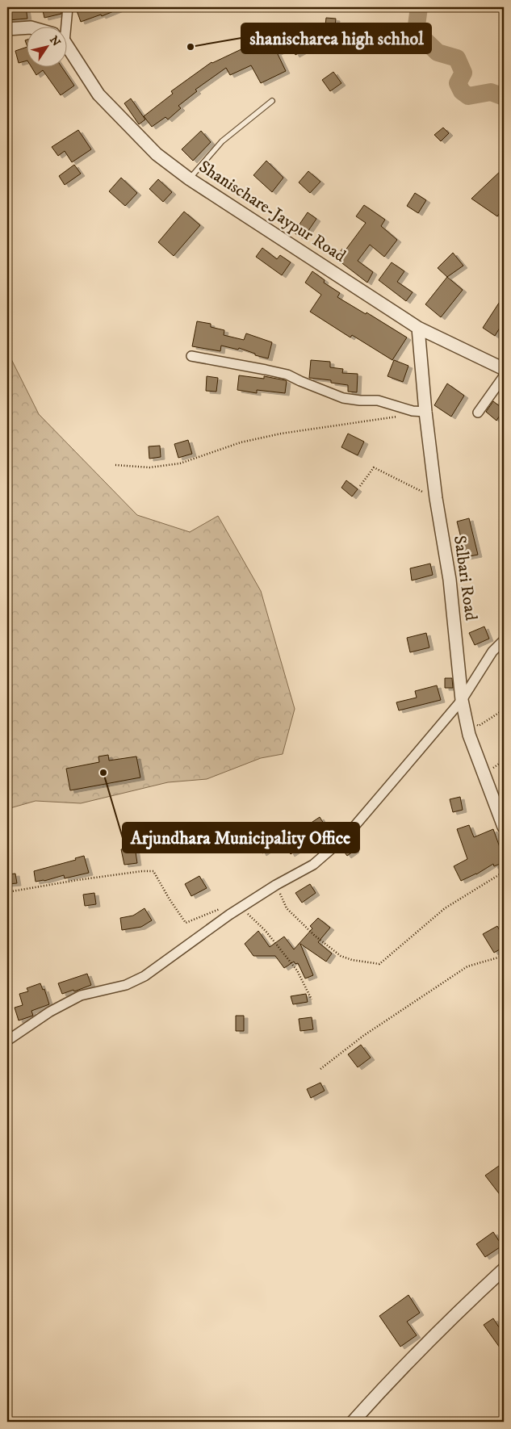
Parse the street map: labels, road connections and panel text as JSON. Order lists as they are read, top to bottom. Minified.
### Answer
{"streets":{"street":["Shanischare-Jaypur Road","Salbari Road"]},"crossings":[["Shanischare-Jaypur Road","Salbari Road"]],"places":["shanischarea high schhol","Arjundhara Municipality Office"],"north":"top right"}
